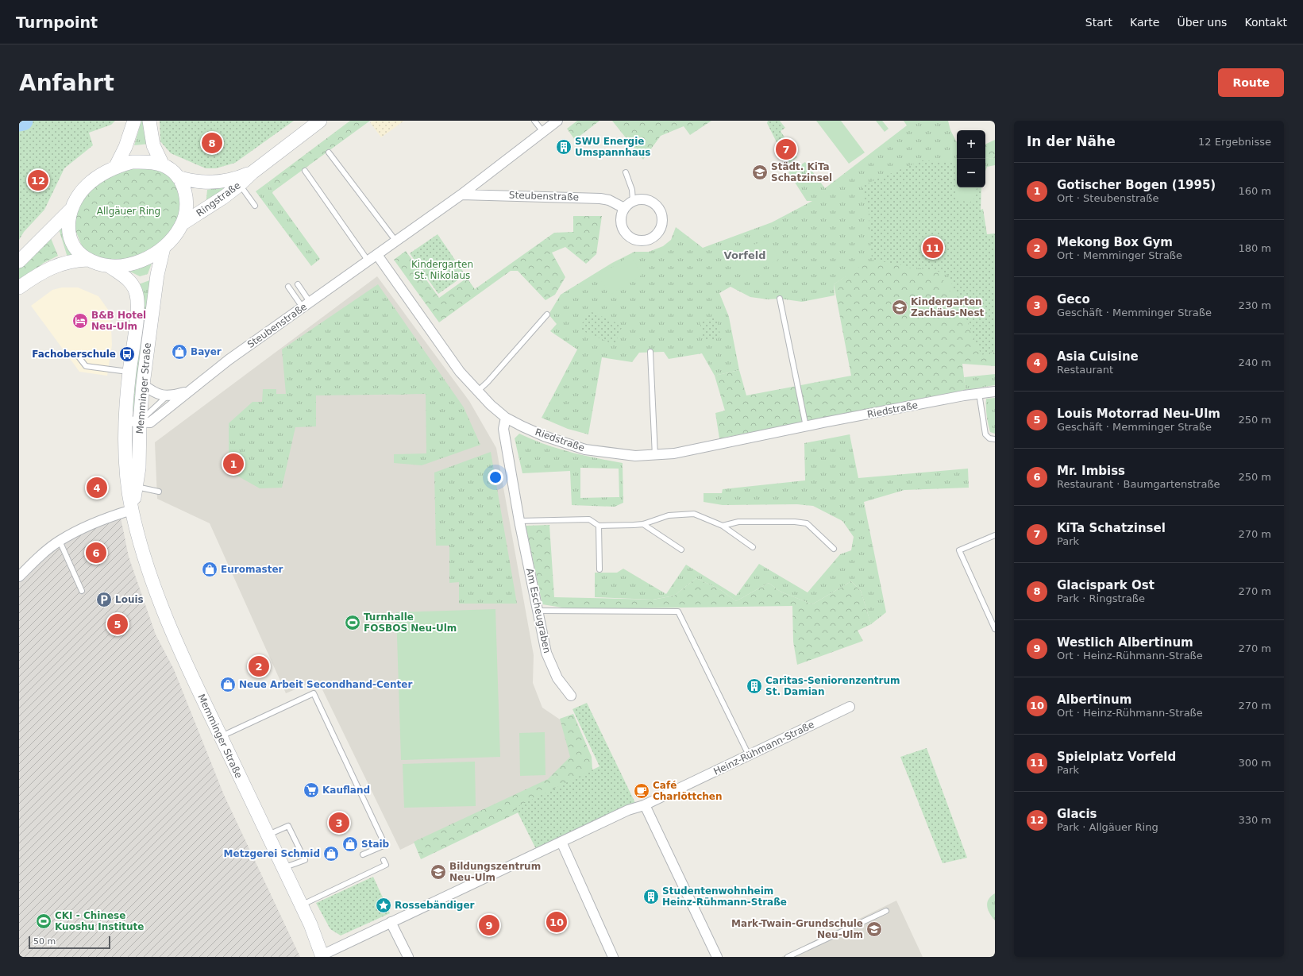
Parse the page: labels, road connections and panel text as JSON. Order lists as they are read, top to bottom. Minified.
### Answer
{"streets":{"main road":["Ringstraße","Memminger Straße"],"street":["Steubenstraße","Riedstraße","Am Escheugraben","Heinz-Rühmann-Straße"]},"crossings":[["Steubenstraße","Memminger Straße"],["Steubenstraße","Riedstraße"],["Ringstraße","Memminger Straße"],["Memminger Straße","Heinz-Rühmann-Straße"],["Riedstraße","Am Escheugraben"]],"districts":["Vorfeld"],"parks":["Allgäuer Ring","Kindergarten St. Nikolaus"],"places":{"building":["SWU Energie Umspannhaus","Caritas-Seniorenzentrum St. Damian","Studentenwohnheim Heinz-Rühmann-Straße"],"school or university":["Städt. KiTa Schatzinsel","Kindergarten Zachäus-Nest","Bildungszentrum Neu-Ulm","Mark-Twain-Grundschule Neu-Ulm"],"hotel":["B&B Hotel Neu-Ulm"],"shop":["Bayer","Euromaster","Neue Arbeit Secondhand-Center","Staib","Metzgerei Schmid"],"bus stop":["Fachoberschule"],"parking":["Louis"],"sports":["Turnhalle FOSBOS Neu-Ulm","CKI - Chinese Kuoshu Institute"],"supermarket":["Kaufland"],"cafe":["Café Charlöttchen"],"place":["Rossebändiger"]},"scale_bar":"50 m","page":{"header":"Turnpoint","nav":["Start","Karte","Über uns","Kontakt"],"buttons":"Route","title":"Anfahrt","heading":["In der Nähe","12 Ergebnisse"],"map_buttons":["+","−"],"pins":["8","7","12","11","1","4","6","5","2","3","10","9"],"list":[{"mark":"1","name":"Gotischer Bogen (1995)","note":"Ort · Steubenstraße","value":"160 m"},{"mark":"2","name":"Mekong Box Gym","note":"Ort · Memminger Straße","value":"180 m"},{"mark":"3","name":"Geco","note":"Geschäft · Memminger Straße","value":"230 m"},{"mark":"4","name":"Asia Cuisine","note":"Restaurant","value":"240 m"},{"mark":"5","name":"Louis Motorrad Neu-Ulm","note":"Geschäft · Memminger Straße","value":"250 m"},{"mark":"6","name":"Mr. Imbiss","note":"Restaurant · Baumgartenstraße","value":"250 m"},{"mark":"7","name":"KiTa Schatzinsel","note":"Park","value":"270 m"},{"mark":"8","name":"Glacispark Ost","note":"Park · Ringstraße","value":"270 m"},{"mark":"9","name":"Westlich Albertinum","note":"Ort · Heinz-Rühmann-Straße","value":"270 m"},{"mark":"10","name":"Albertinum","note":"Ort · Heinz-Rühmann-Straße","value":"270 m"},{"mark":"11","name":"Spielplatz Vorfeld","note":"Park","value":"300 m"},{"mark":"12","name":"Glacis","note":"Park · Allgäuer Ring","value":"330 m"}],"scale":"50 m"}}
